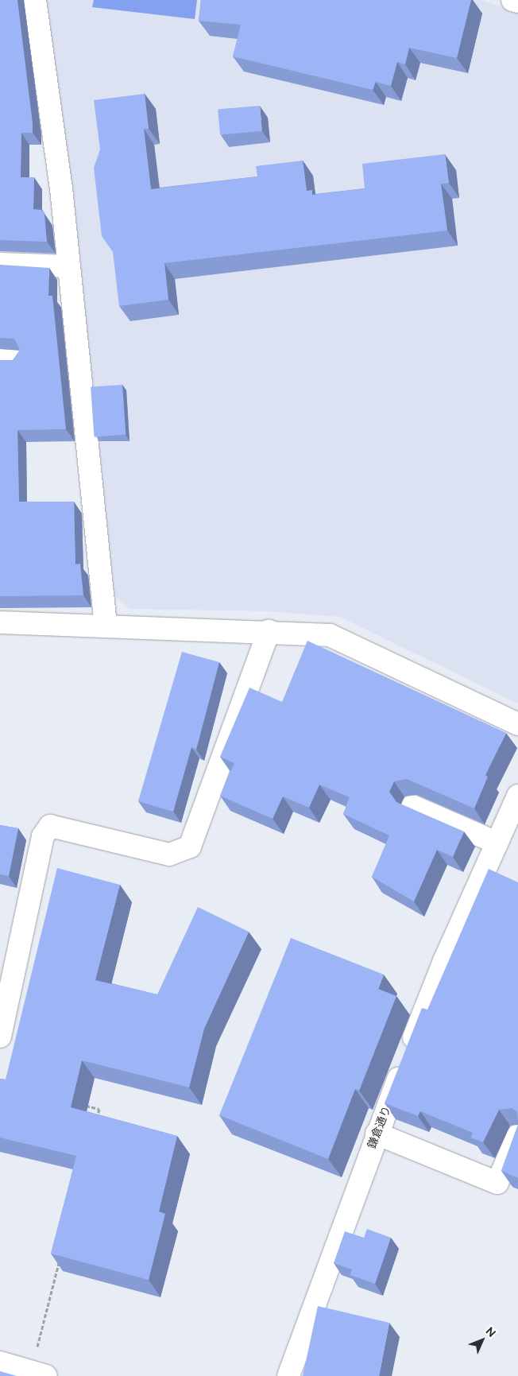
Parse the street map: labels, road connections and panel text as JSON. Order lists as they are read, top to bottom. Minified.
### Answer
{"streets":{"street":["鎌倉通り"]},"north":"top right"}
